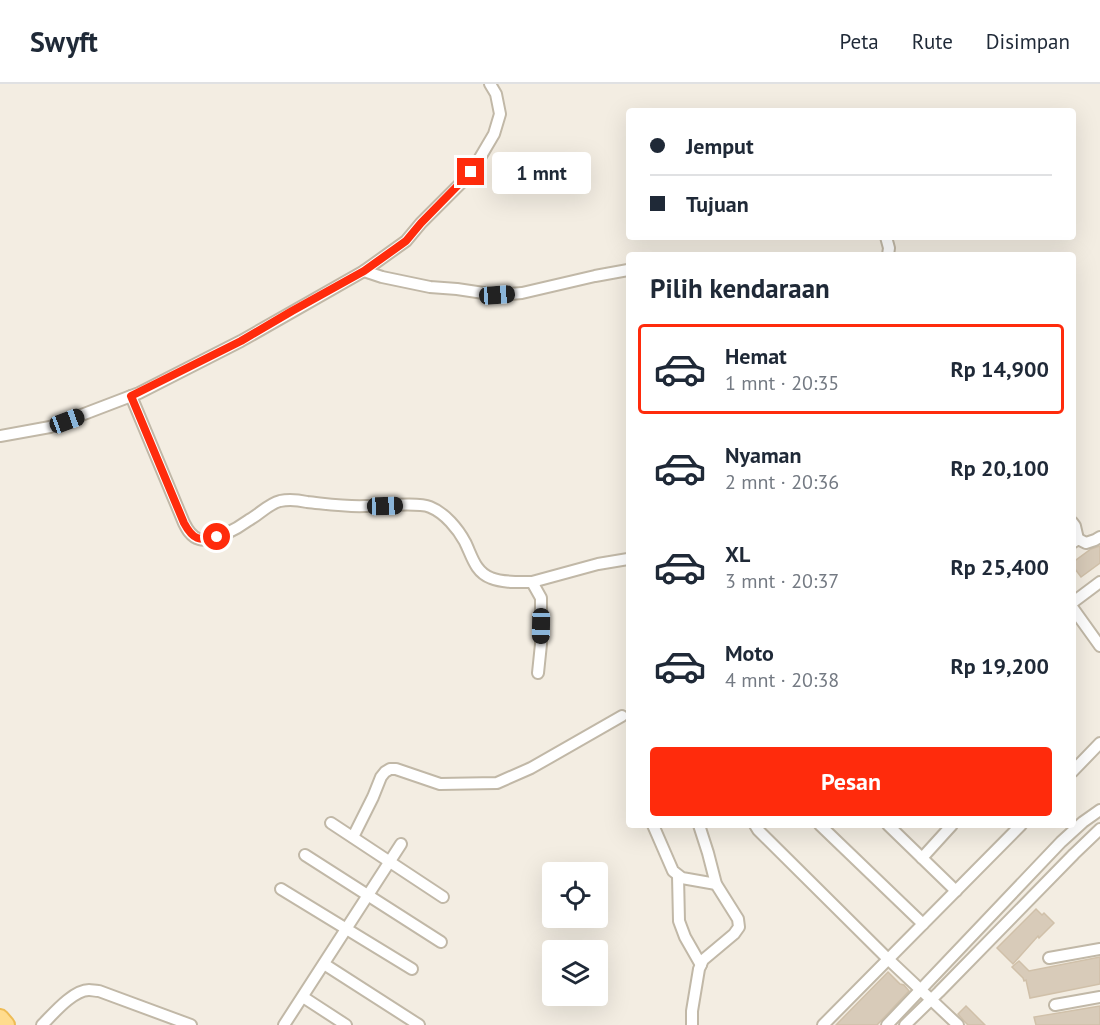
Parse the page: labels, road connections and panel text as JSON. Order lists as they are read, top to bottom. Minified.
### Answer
{"page":{"header":"Swyft","nav":["Peta","Rute","Disimpan"],"banner":["Jemput","Tujuan"],"bubble":"1 mnt","heading":"Pilih kendaraan","list":[{"name":"Hemat","note":"1 mnt · 20:35","value":"Rp 14,900"},{"name":"Nyaman","note":"2 mnt · 20:36","value":"Rp 20,100"},{"name":"XL","note":"3 mnt · 20:37","value":"Rp 25,400"},{"name":"Moto","note":"4 mnt · 20:38","value":"Rp 19,200"}],"buttons":"Pesan"}}
